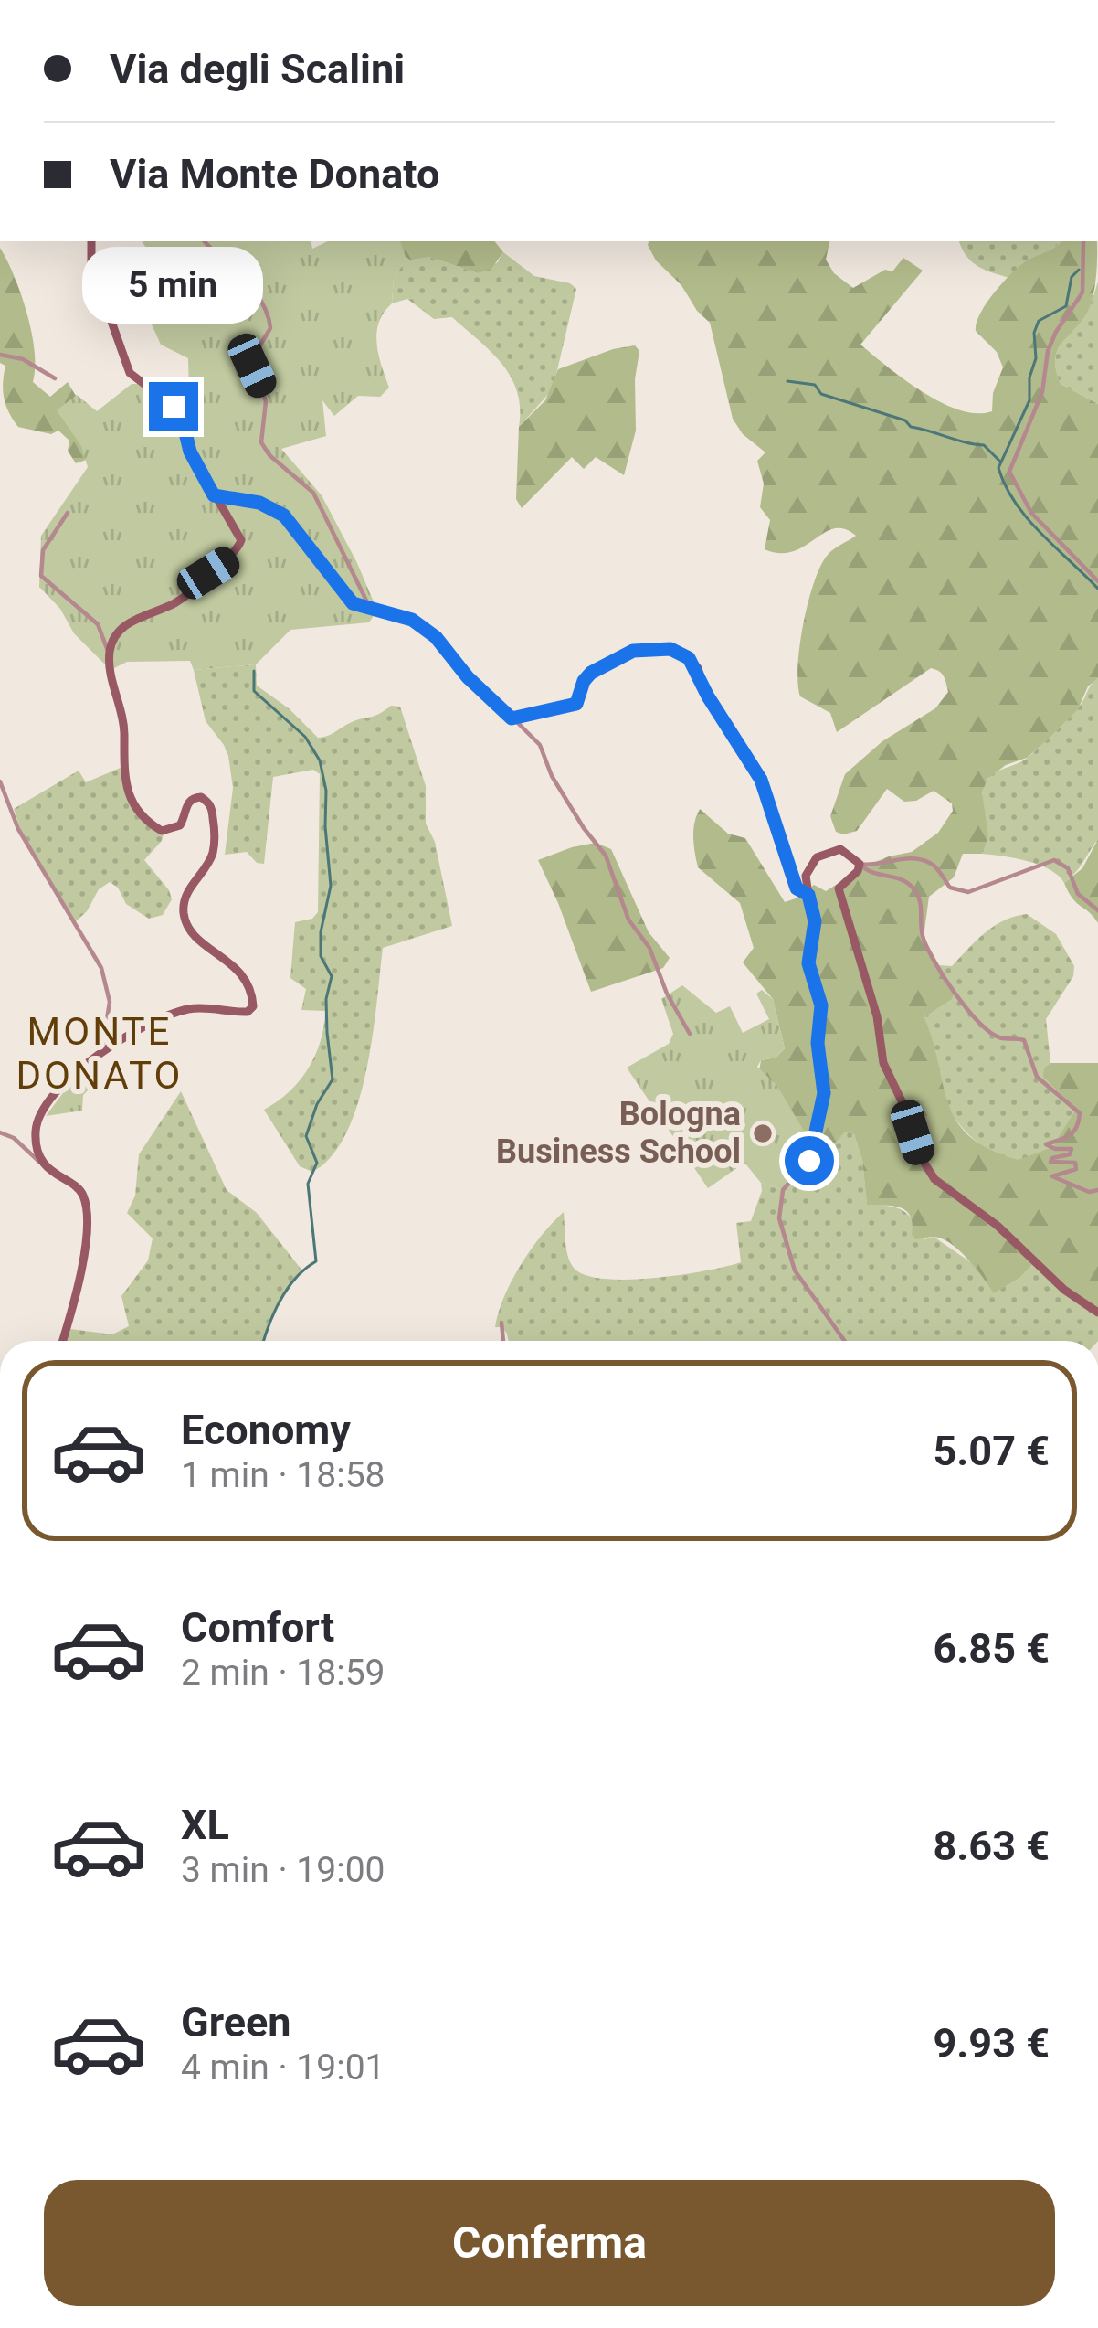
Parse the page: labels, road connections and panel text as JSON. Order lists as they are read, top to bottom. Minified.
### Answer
{"districts":["MONTE DONATO"],"places":["Bologna Business School"],"page":{"banner":["Via degli Scalini","Via Monte Donato"],"bubble":"5 min","list":[{"name":"Economy","note":"1 min · 18:58","value":"5.07 €"},{"name":"Comfort","note":"2 min · 18:59","value":"6.85 €"},{"name":"XL","note":"3 min · 19:00","value":"8.63 €"},{"name":"Green","note":"4 min · 19:01","value":"9.93 €"}],"buttons":"Conferma"}}
